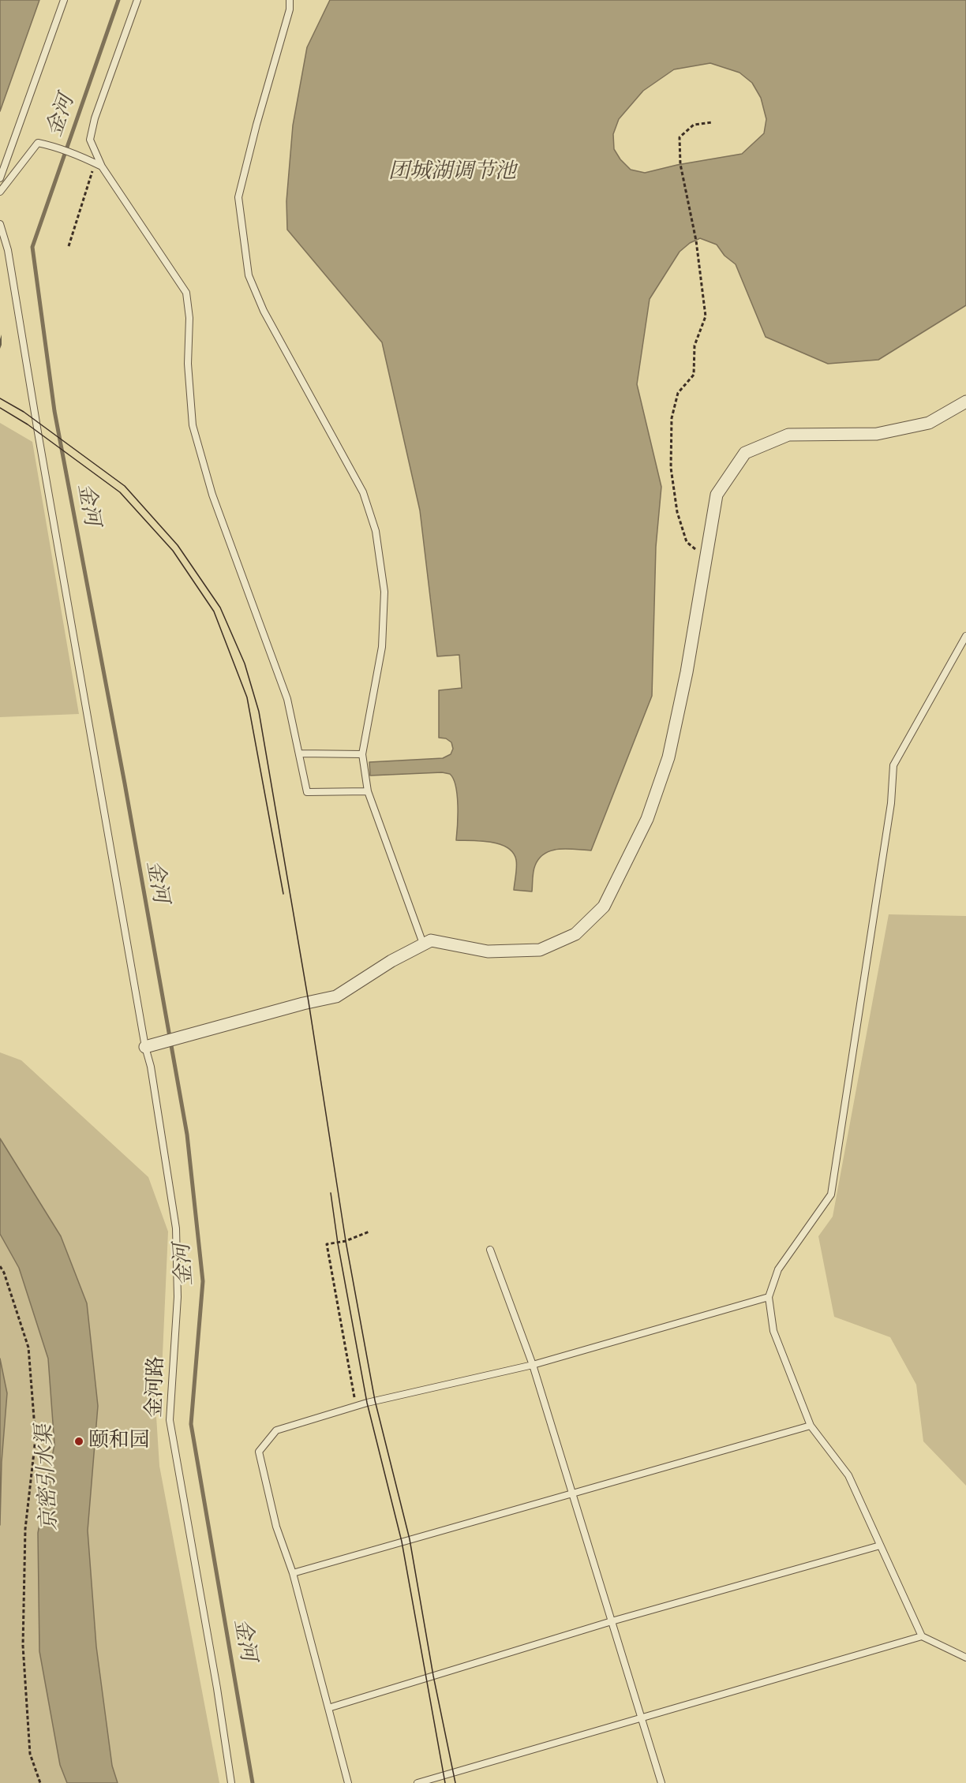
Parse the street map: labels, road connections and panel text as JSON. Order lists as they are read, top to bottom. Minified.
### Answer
{"streets":{"lane":["金河路"]},"water":["金河","团城湖调节池","京密引水渠"],"places":["颐和园"]}
